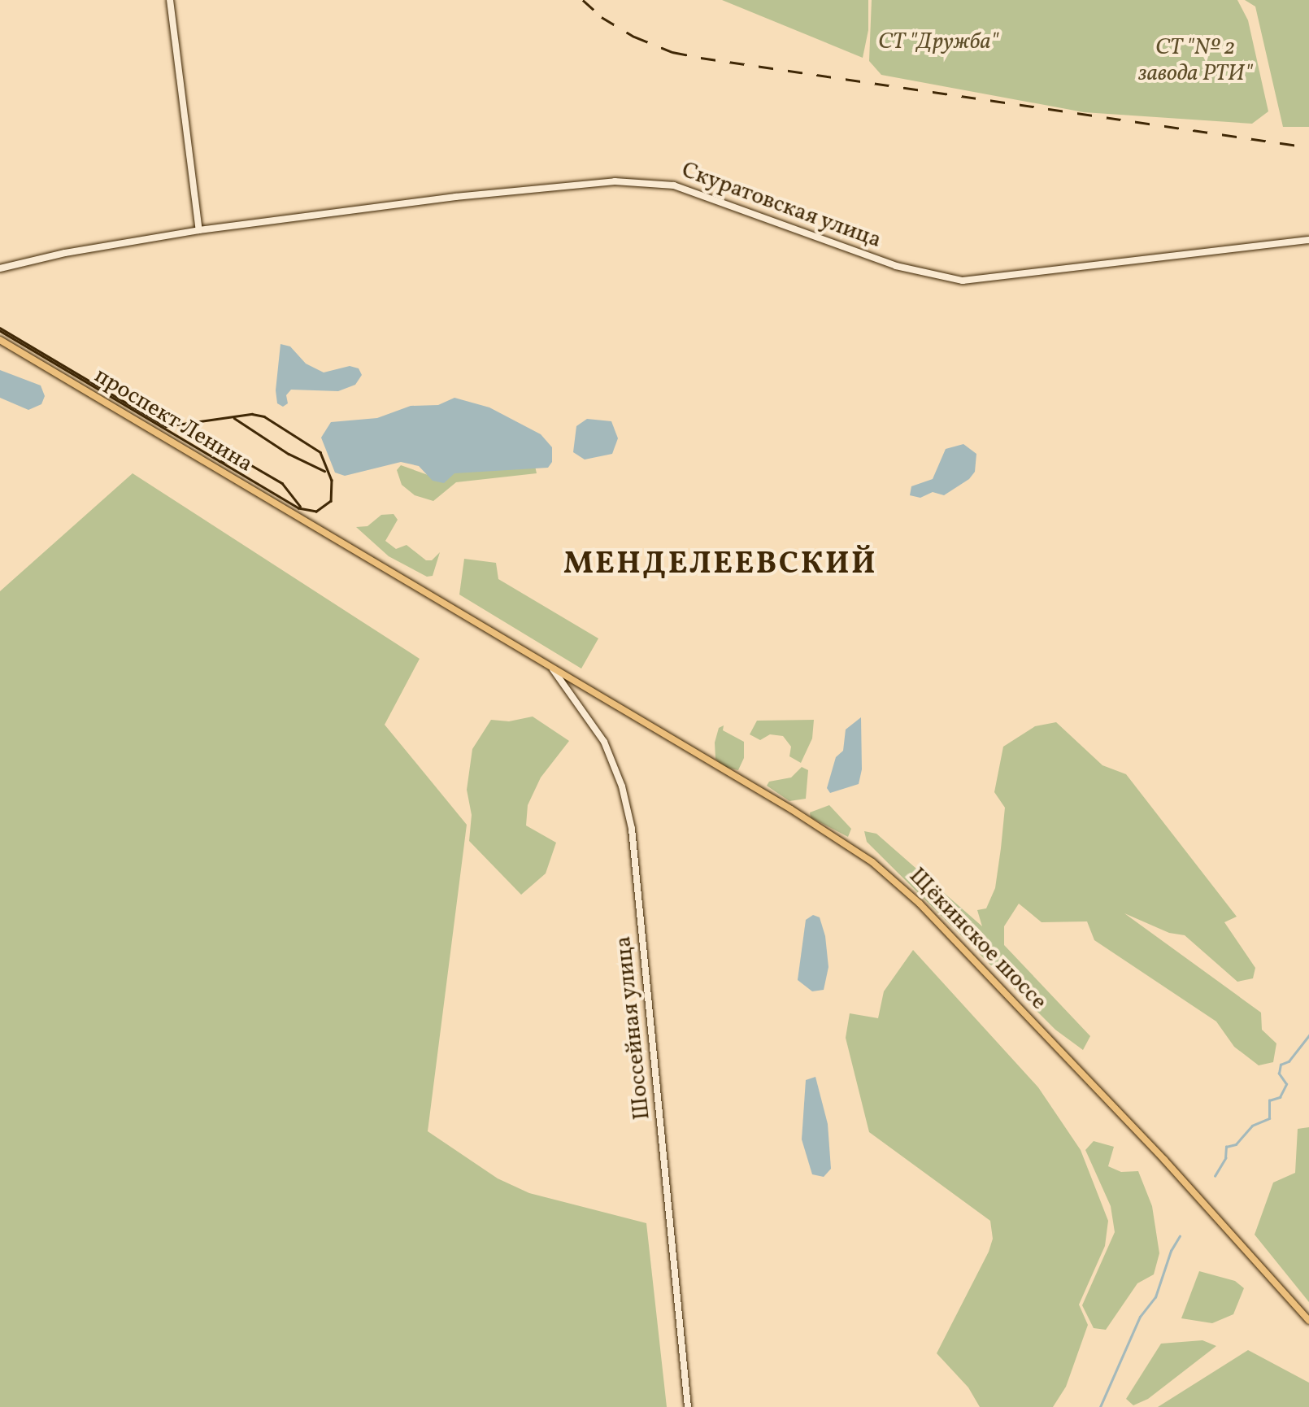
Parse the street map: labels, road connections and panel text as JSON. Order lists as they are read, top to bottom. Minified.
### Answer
{"streets":{"main road":["проспект Ленина","Щёкинское шоссе"],"street":["Скуратовская улица","Шоссейная улица"]},"crossings":[["проспект Ленина","Щёкинское шоссе"],["проспект Ленина","Шоссейная улица"],["Щёкинское шоссе","Шоссейная улица"]],"districts":["МЕНДЕЛЕЕВСКИЙ"],"parks":["СТ \"Дружба\"","СТ \"№ 2 завода РТИ\""]}
